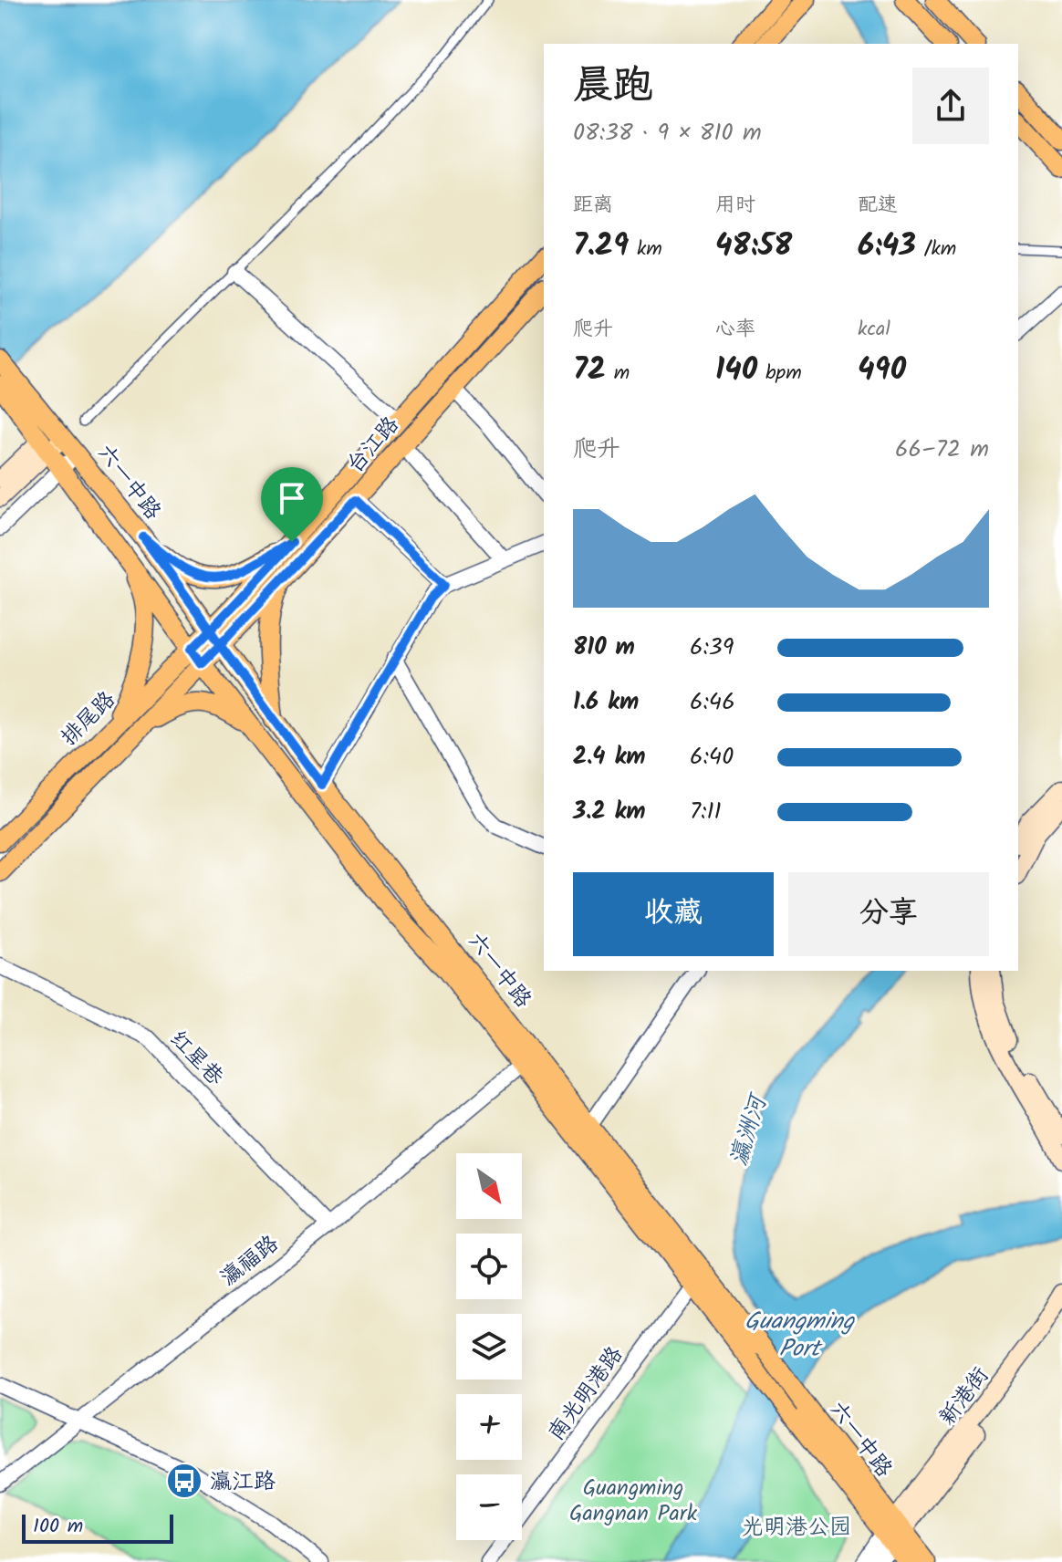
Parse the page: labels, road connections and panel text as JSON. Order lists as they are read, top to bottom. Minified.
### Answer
{"streets":{"main road":["台江路","六一中路","排尾路","新港街"],"street":["红星巷","瀛福路","南光明港路"]},"crossings":[["台江路","六一中路"],["台江路","排尾路"],["六一中路","排尾路"],["六一中路","瀛福路"],["六一中路","南光明港路"],["六一中路","新港街"],["红星巷","瀛福路"]],"water":["瀛洲河","Guangming Port"],"parks":["Guangming Gangnan Park","光明港公园"],"places":{"bus stop":["瀛江路"]},"scale_bar":"100 m","north":"bottom right","page":{"heading":["晨跑","08:38 · 9 × 810 m"],"stats":[["距离","7.29 km"],["用时","48:58"],["配速","6:43 /km"],["爬升","72 m"],["心率","140 bpm"],["kcal","490"]],"chart":["爬升","66–72 m"],"list":[{"name":"810 m","note":"6:39"},{"name":"1.6 km","note":"6:46"},{"name":"2.4 km","note":"6:40"},{"name":"3.2 km","note":"7:11"}],"buttons":["收藏","分享"],"map_buttons":["+","−"],"scale":"100 m"}}
